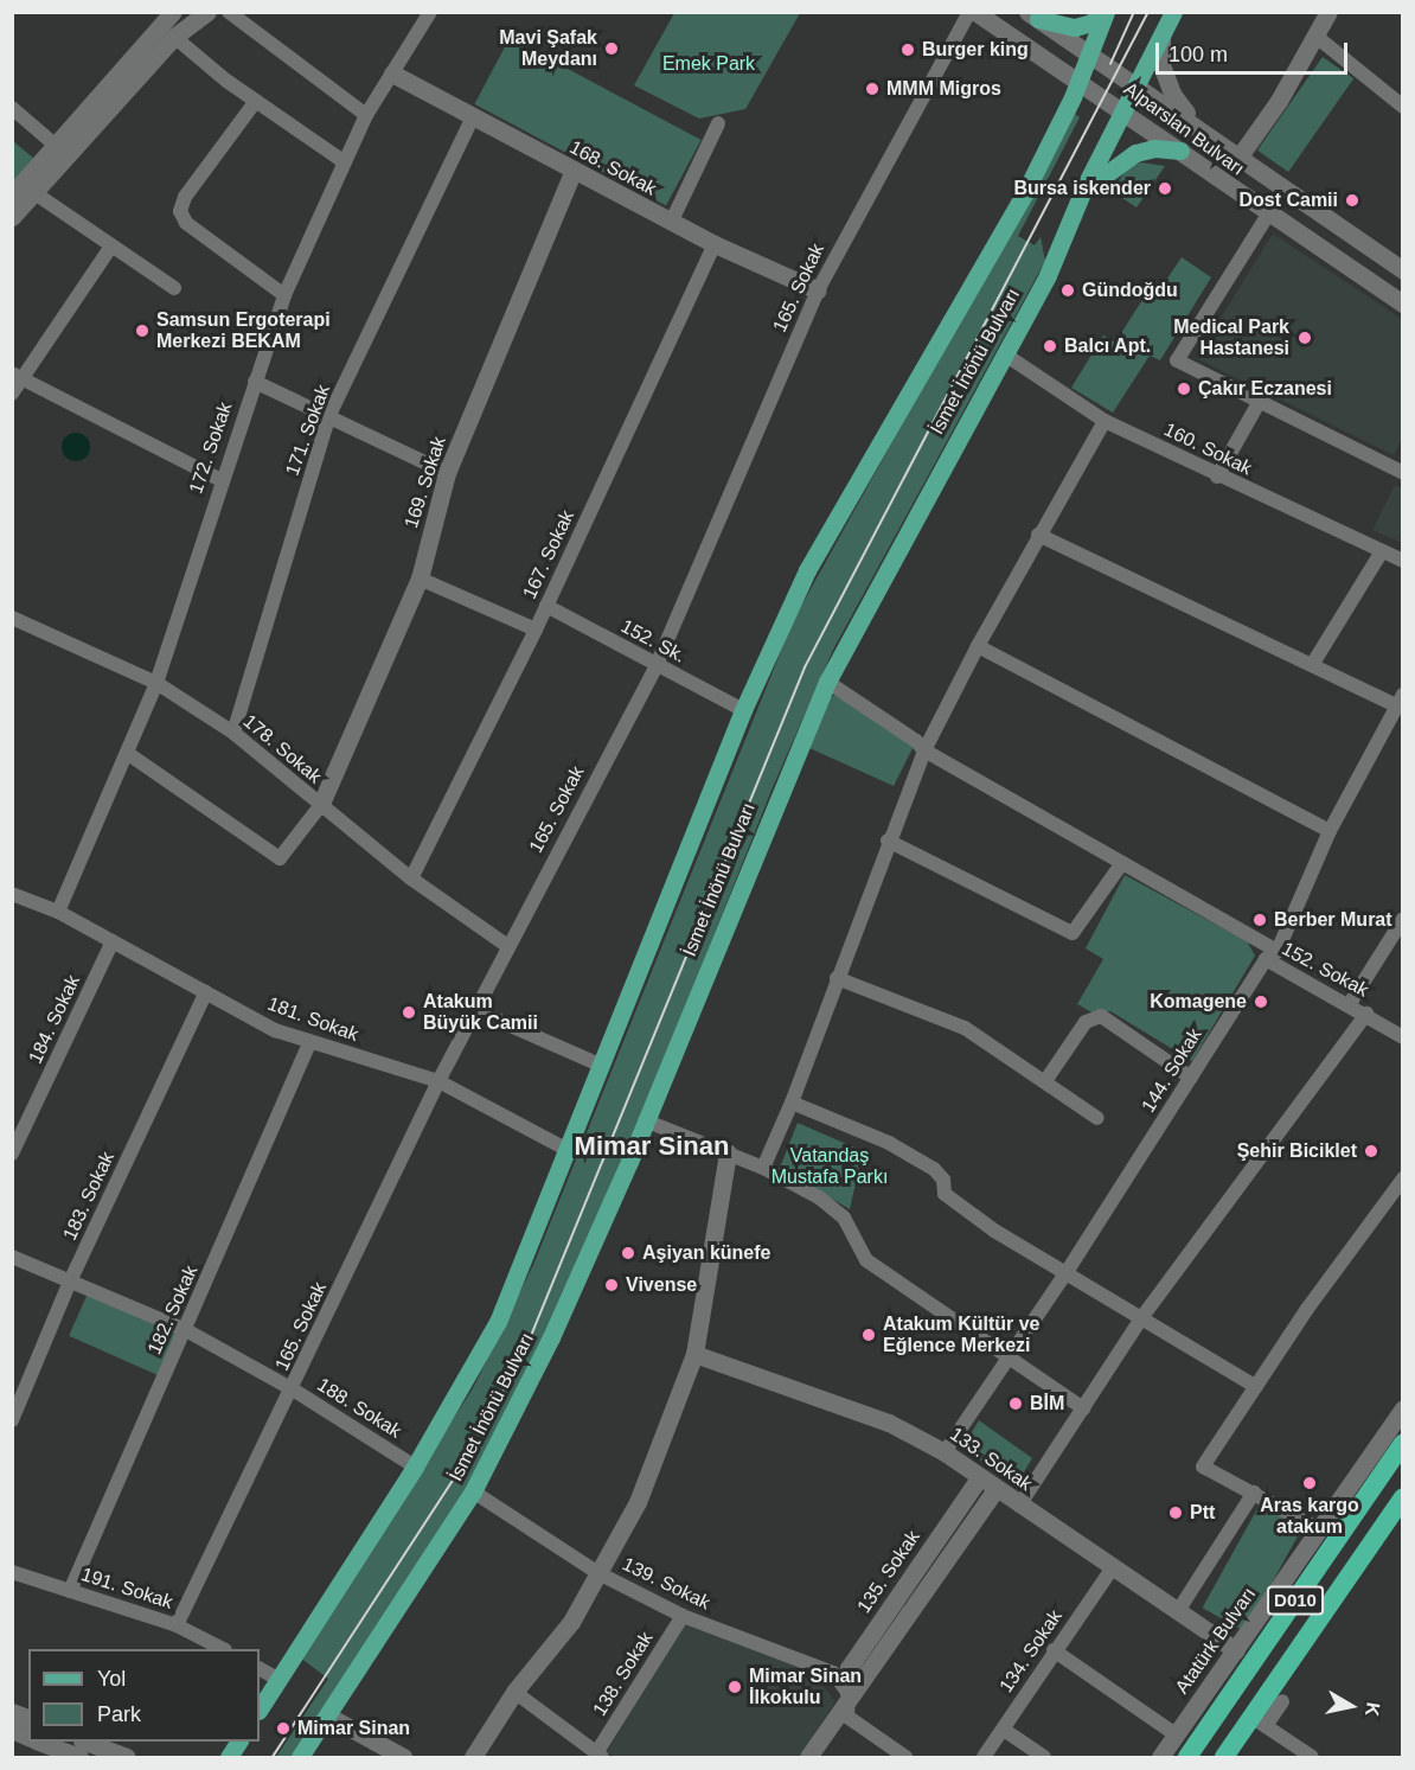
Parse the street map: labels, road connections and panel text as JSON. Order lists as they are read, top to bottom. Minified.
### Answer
{"streets":{"highway":["D010"],"main road":["İsmet İnönü Bulvarı"],"street":["Alparslan Bulvarı","168. Sokak","165. Sokak","171. Sokak","172. Sokak","160. Sokak","169. Sokak","167. Sokak","152. Sk.","178. Sokak","152. Sokak","184. Sokak","181. Sokak","144. Sokak","183. Sokak","182. Sokak","188. Sokak","133. Sokak","135. Sokak","139. Sokak","191. Sokak","Atatürk Bulvarı","134. Sokak","138. Sokak"]},"crossings":[["Alparslan Bulvarı","İsmet İnönü Bulvarı"],["168. Sokak","165. Sokak"],["168. Sokak","171. Sokak"],["168. Sokak","172. Sokak"],["168. Sokak","169. Sokak"],["168. Sokak","167. Sokak"],["165. Sokak","152. Sk."],["165. Sokak","178. Sokak"],["165. Sokak","181. Sokak"],["165. Sokak","188. Sokak"],["165. Sokak","191. Sokak"],["İsmet İnönü Bulvarı","160. Sokak"],["İsmet İnönü Bulvarı","152. Sk."],["İsmet İnönü Bulvarı","152. Sokak"],["İsmet İnönü Bulvarı","181. Sokak"],["İsmet İnönü Bulvarı","188. Sokak"],["İsmet İnönü Bulvarı","139. Sokak"],["171. Sokak","178. Sokak"],["172. Sokak","178. Sokak"],["172. Sokak","181. Sokak"],["169. Sokak","178. Sokak"],["167. Sokak","152. Sk."],["167. Sokak","178. Sokak"],["152. Sokak","144. Sokak"],["184. Sokak","181. Sokak"],["181. Sokak","183. Sokak"],["181. Sokak","182. Sokak"],["144. Sokak","133. Sokak"],["183. Sokak","188. Sokak"],["182. Sokak","188. Sokak"],["182. Sokak","191. Sokak"],["133. Sokak","135. Sokak"],["133. Sokak","Atatürk Bulvarı"],["133. Sokak","134. Sokak"],["135. Sokak","139. Sokak"],["139. Sokak","138. Sokak"]],"districts":["Mimar Sinan"],"parks":["Emek Park","Vatandaş Mustafa Parkı"],"places":["Mavi Şafak Meydanı","Burger king","MMM Migros","Bursa iskender","Dost Camii","Gündoğdu","Samsun Ergoterapi Merkezi BEKAM","Medical Park Hastanesi","Balcı Apt.","Çakır Eczanesi","Berber Murat","Komagene","Atakum Büyük Camii","Şehir Biciklet","Aşiyan künefe","Vivense","Atakum Kültür ve Eğlence Merkezi","BİM","Aras kargo atakum","Ptt","Mimar Sinan İlkokulu","Mimar Sinan"],"legend":["Yol","Park"],"scale_bar":"100 m","north":"right"}
